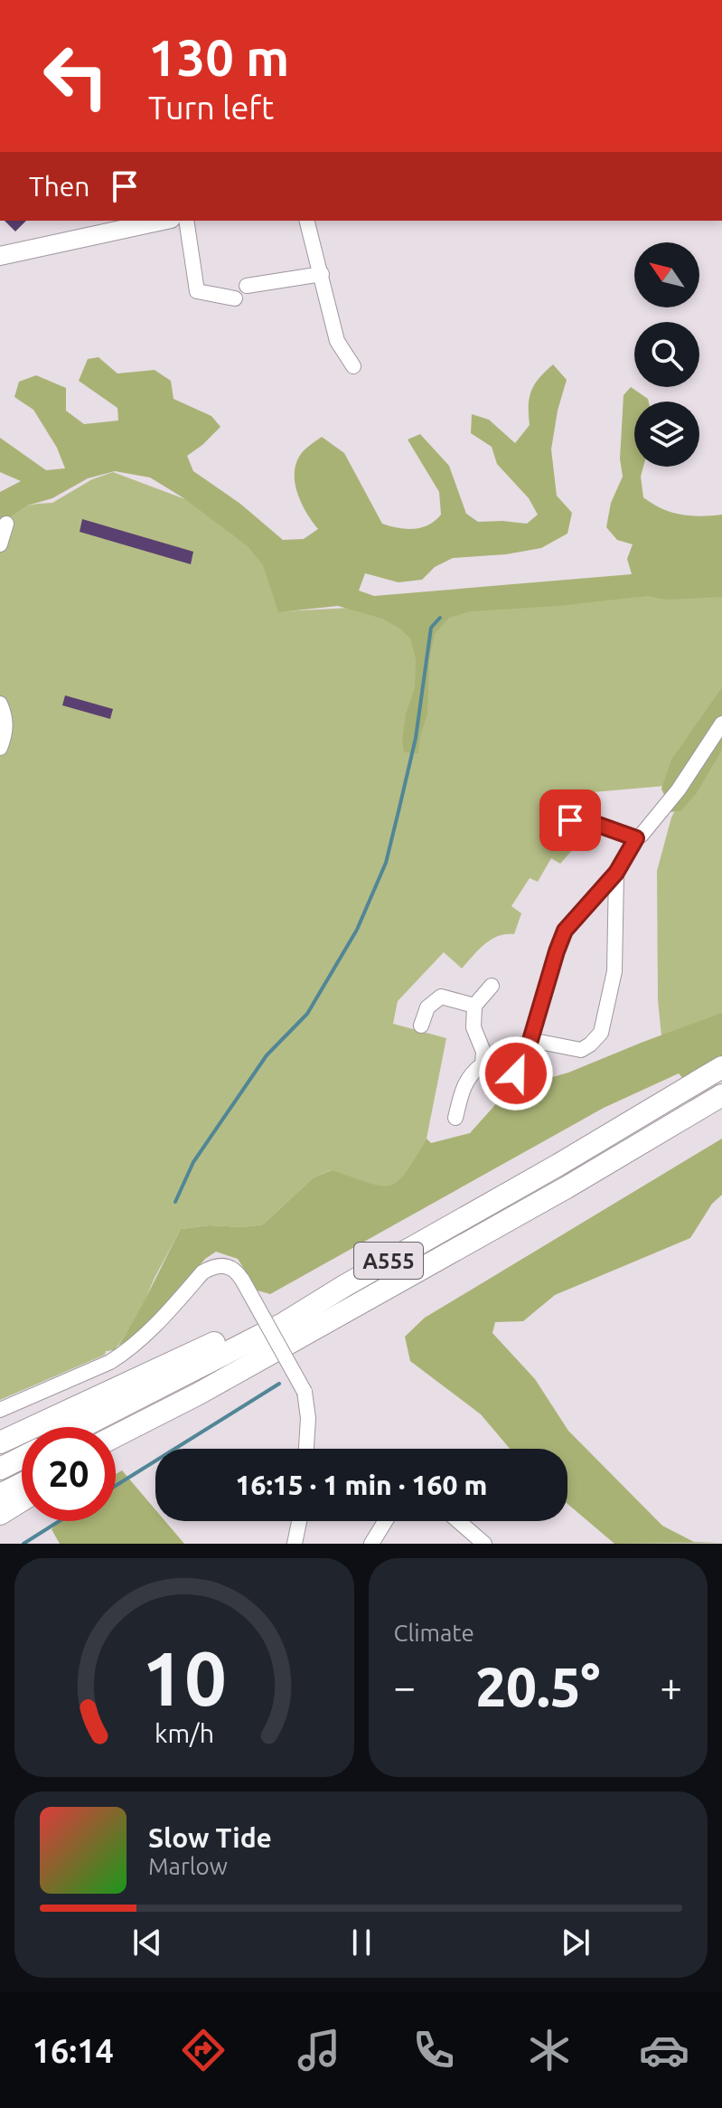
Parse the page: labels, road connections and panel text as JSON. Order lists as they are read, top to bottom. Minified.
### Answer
{"streets":{"highway":["A555"]},"north":"top left","page":{"turn":["130 m","Turn left"],"then":"Then","limit":"20","trip":"16:15 · 1 min · 160 m","tile":"Climate","heat":["−","20.5°","+"],"song":["Slow Tide","Marlow"],"tabs":"16:14","gauge":["10","km/h"]}}
